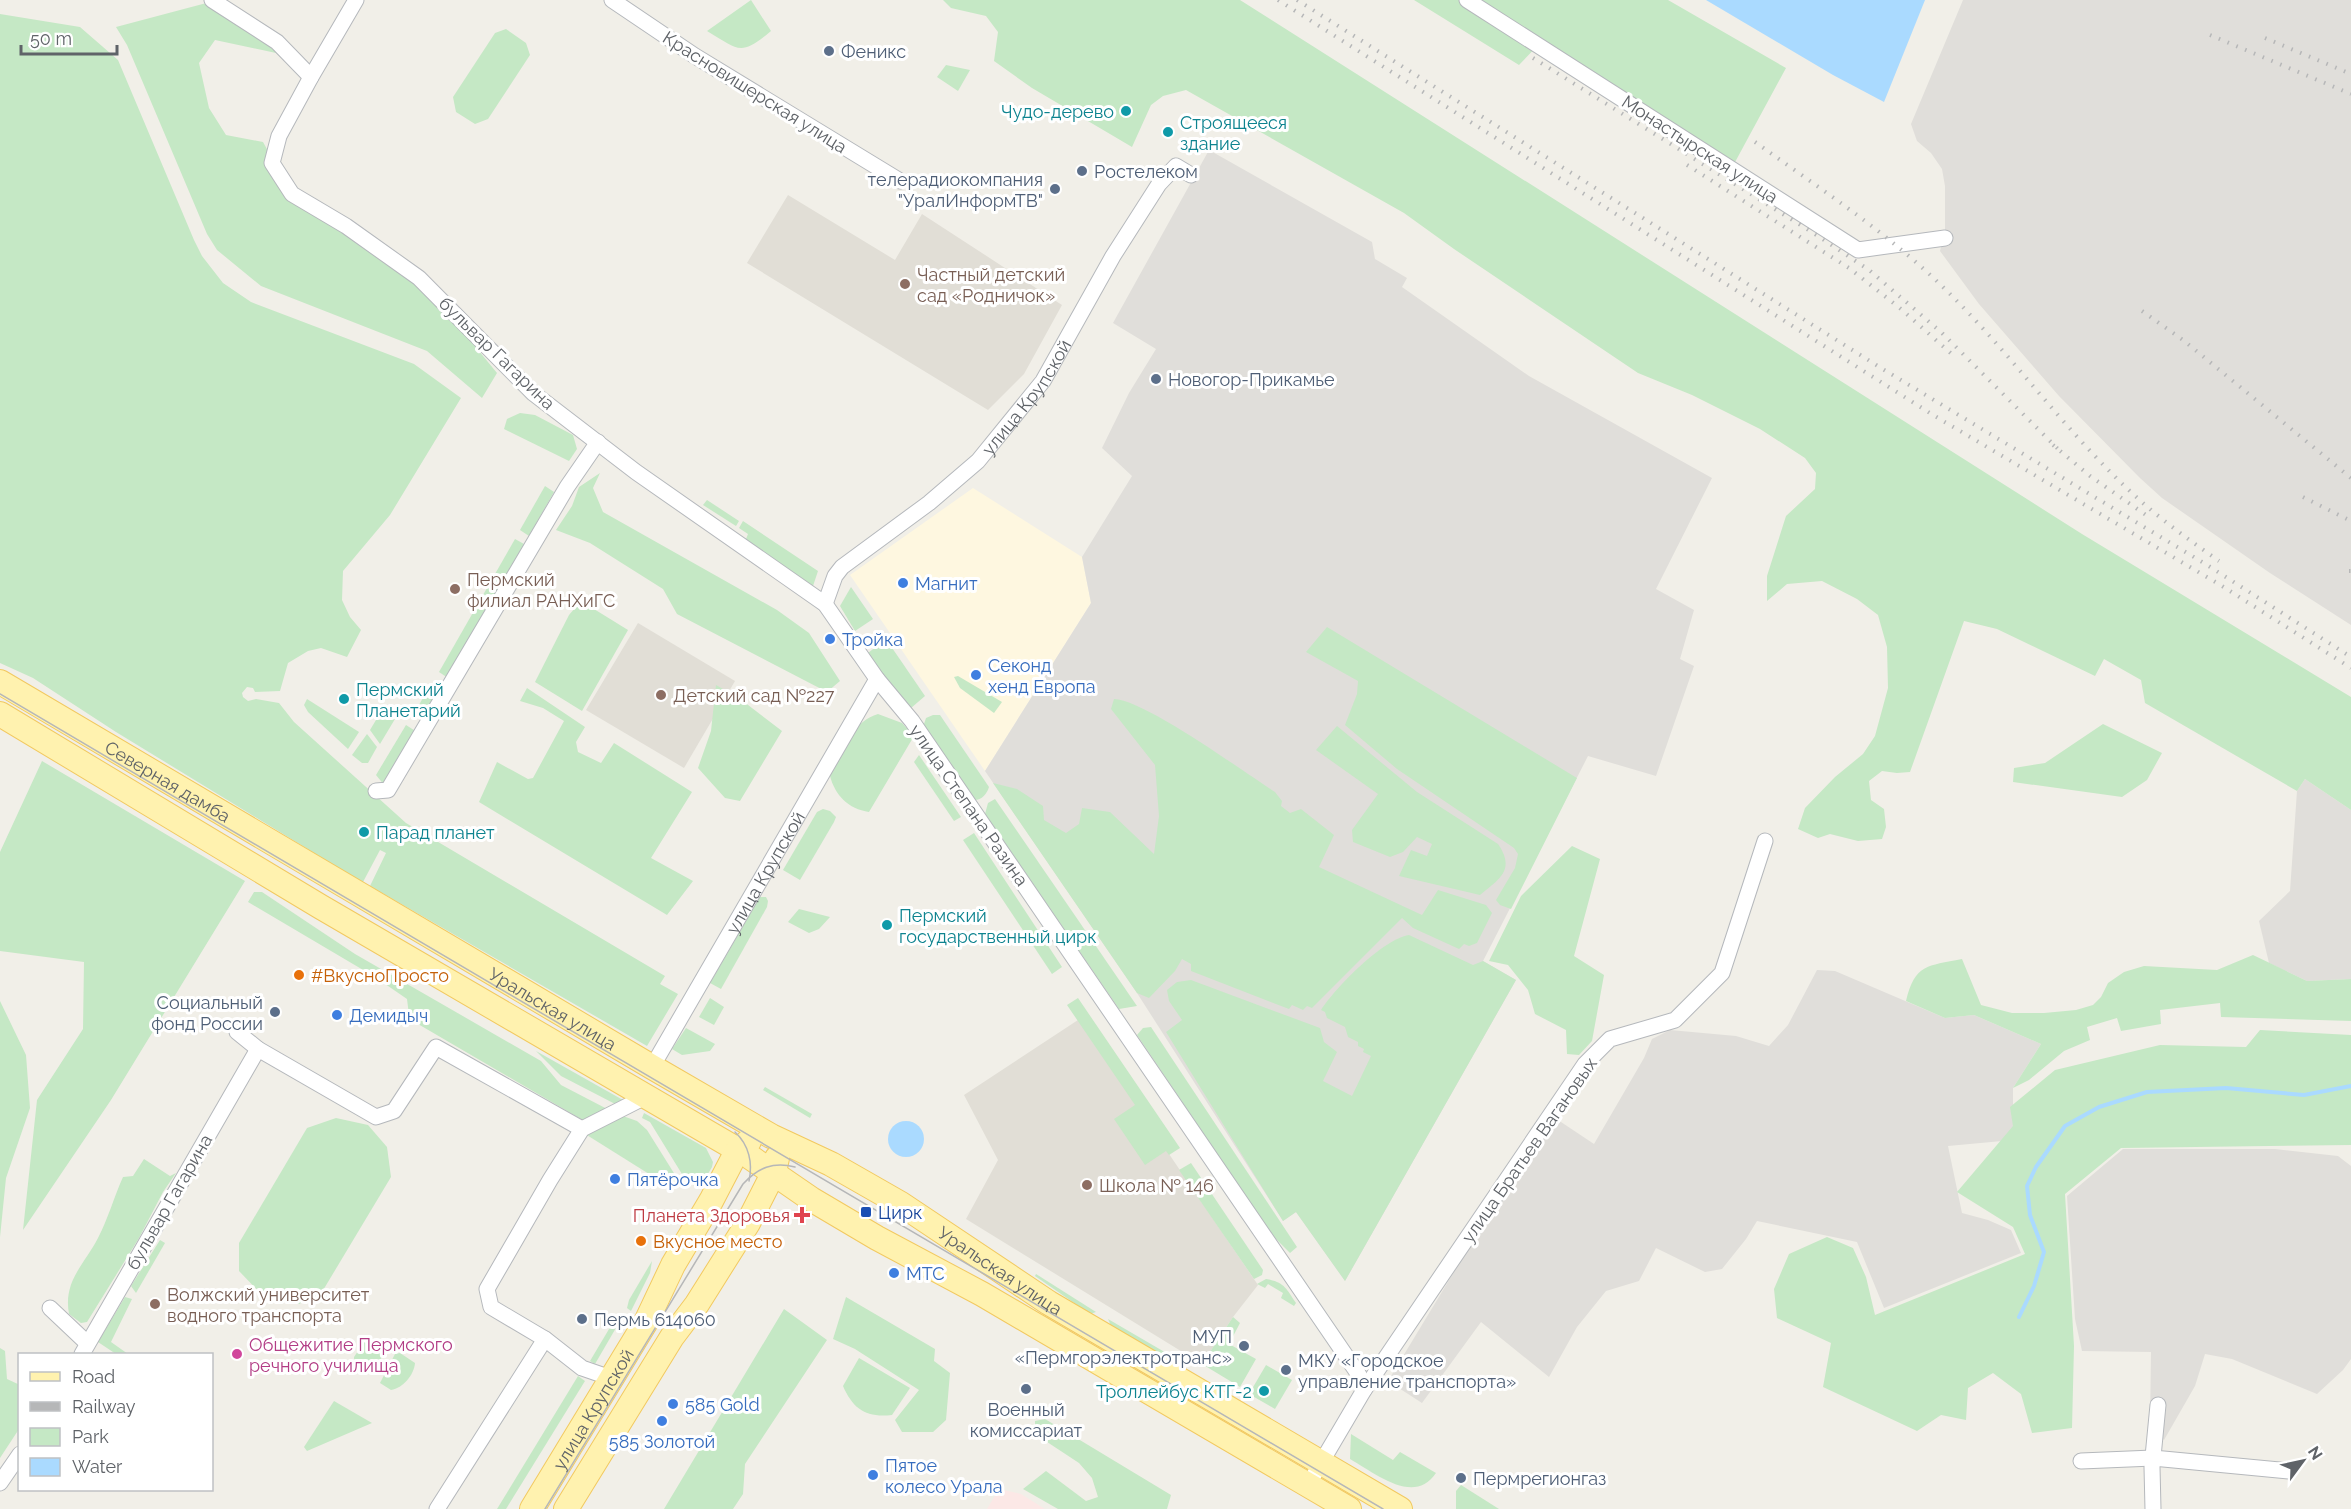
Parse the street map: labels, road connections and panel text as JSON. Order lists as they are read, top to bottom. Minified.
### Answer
{"streets":{"main road":["улица Крупской","Северная дамба","Уральская улица"],"street":["Красновишерская улица","Монастырская улица","бульвар Гагарина","улица Степана Разина","улица Братьев Вагановых"]},"crossings":[["бульвар Гагарина","улица Степана Разина"],["улица Крупской","улица Степана Разина"],["улица Крупской","Уральская улица"],["Северная дамба","Уральская улица"],["улица Степана Разина","улица Братьев Вагановых"],["Уральская улица","улица Братьев Вагановых"]],"places":{"other":["Феникс","Чудо-дерево","Строящееся здание","Ростелеком","телерадиокомпания \"УралИнформТВ\"","Частный детский сад «Родничок»","Новогор-Прикамье","Магнит","Пермский филиал РАНХиГС","Тройка","Секонд хенд Европа","Детский сад №227","Пермский Планетарий","Парад планет","Пермский государственный цирк","#ВкусноПросто","Социальный фонд России","Демидыч","Пятёрочка","Школа № 146","Вкусное место","МТС","Волжский университет водного транспорта","Пермь 614060","МУП «Пермгорэлектротранс»","Общежитие Пермского речного училища","МКУ «Городское управление транспорта»","Военный комиссариат","Троллейбус КТГ-2","585 Gold","585 Золотой","Пятое колесо Урала","Пермрегионгаз"],"transit":["Цирк"],"health":["Планета Здоровья"]},"legend":["Road","Railway","Park","Water"],"scale_bar":"50 m","north":"top right"}
